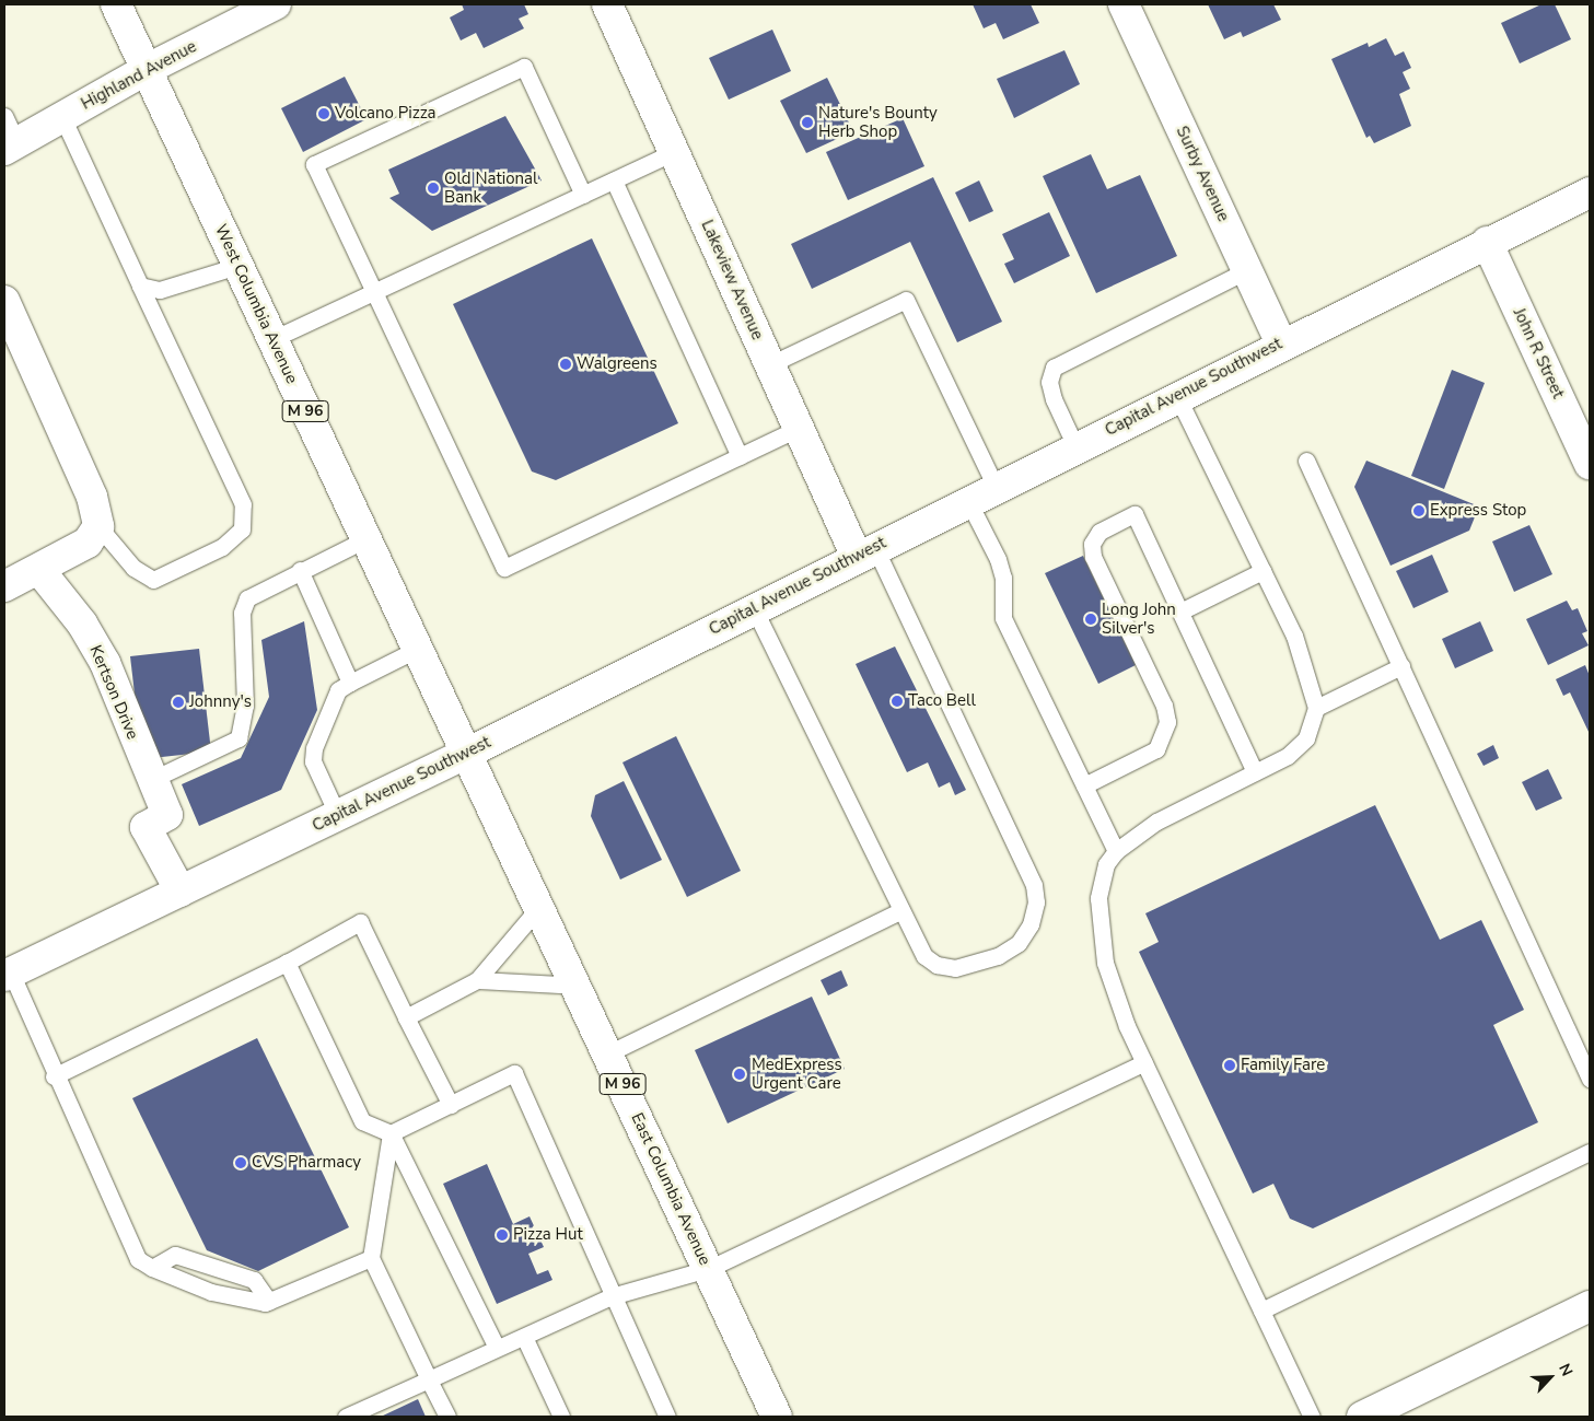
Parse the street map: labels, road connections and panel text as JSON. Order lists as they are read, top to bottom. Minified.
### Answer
{"streets":{"main road":["Highland Avenue","Surby Avenue","Lakeview Avenue","West Columbia Avenue","John R Street","Capital Avenue Southwest","M 96","Kertson Drive","East Columbia Avenue"]},"crossings":[["Highland Avenue","West Columbia Avenue"],["Surby Avenue","Capital Avenue Southwest"],["Lakeview Avenue","Capital Avenue Southwest"],["West Columbia Avenue","Capital Avenue Southwest"],["West Columbia Avenue","East Columbia Avenue"],["John R Street","Capital Avenue Southwest"],["Capital Avenue Southwest","Kertson Drive"],["Capital Avenue Southwest","East Columbia Avenue"]],"places":["Volcano Pizza","Nature's Bounty Herb Shop","Old National Bank","Walgreens","Express Stop","Long John Silver's","Taco Bell","Johnny's","Family Fare","MedExpress Urgent Care","CVS Pharmacy","Pizza Hut"],"north":"top right"}
